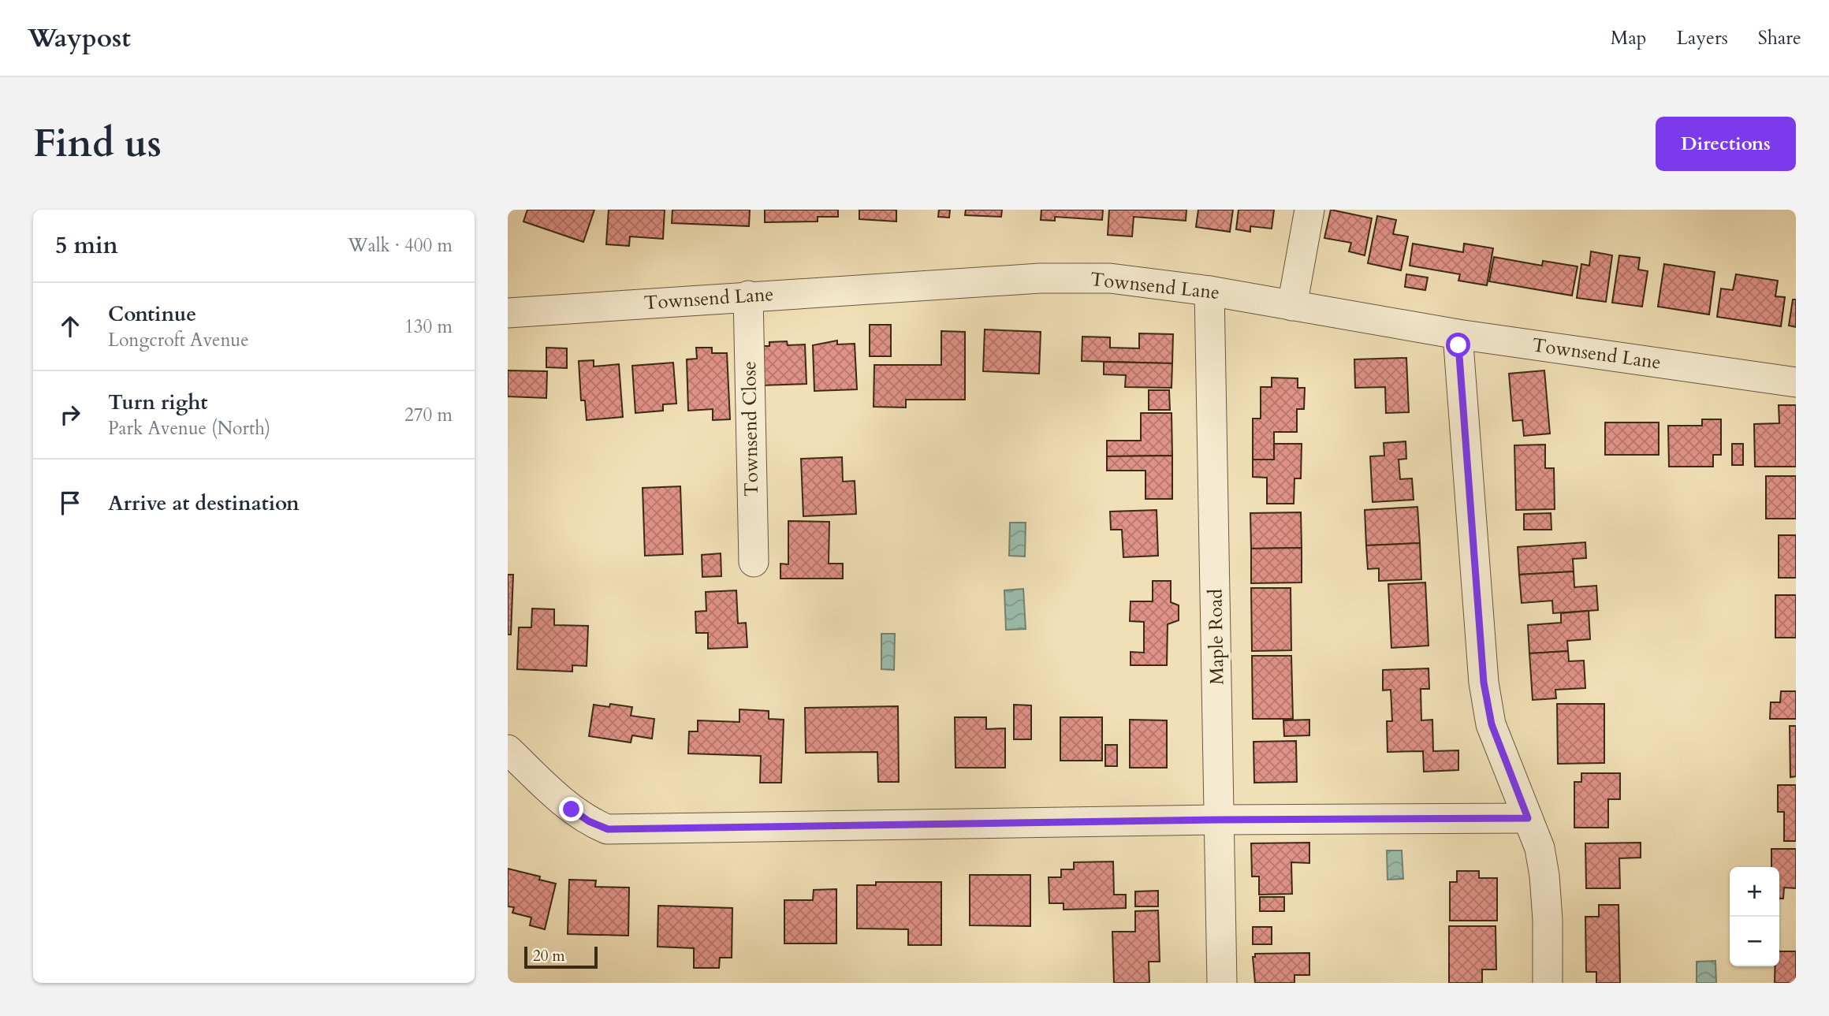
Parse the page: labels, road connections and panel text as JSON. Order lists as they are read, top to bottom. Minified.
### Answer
{"streets":{"street":["Townsend Lane","Townsend Close","Maple Road"]},"crossings":[["Townsend Lane","Townsend Close"],["Townsend Lane","Maple Road"]],"scale_bar":"20 m","page":{"header":"Waypost","nav":["Map","Layers","Share"],"buttons":"Directions","title":"Find us","heading":["5 min","Walk · 400 m"],"list":[["Continue","Longcroft Avenue","130 m"],["Turn right","Park Avenue (North)","270 m"],"Arrive at destination"],"map_buttons":["+","−"],"scale":"20 m"}}
